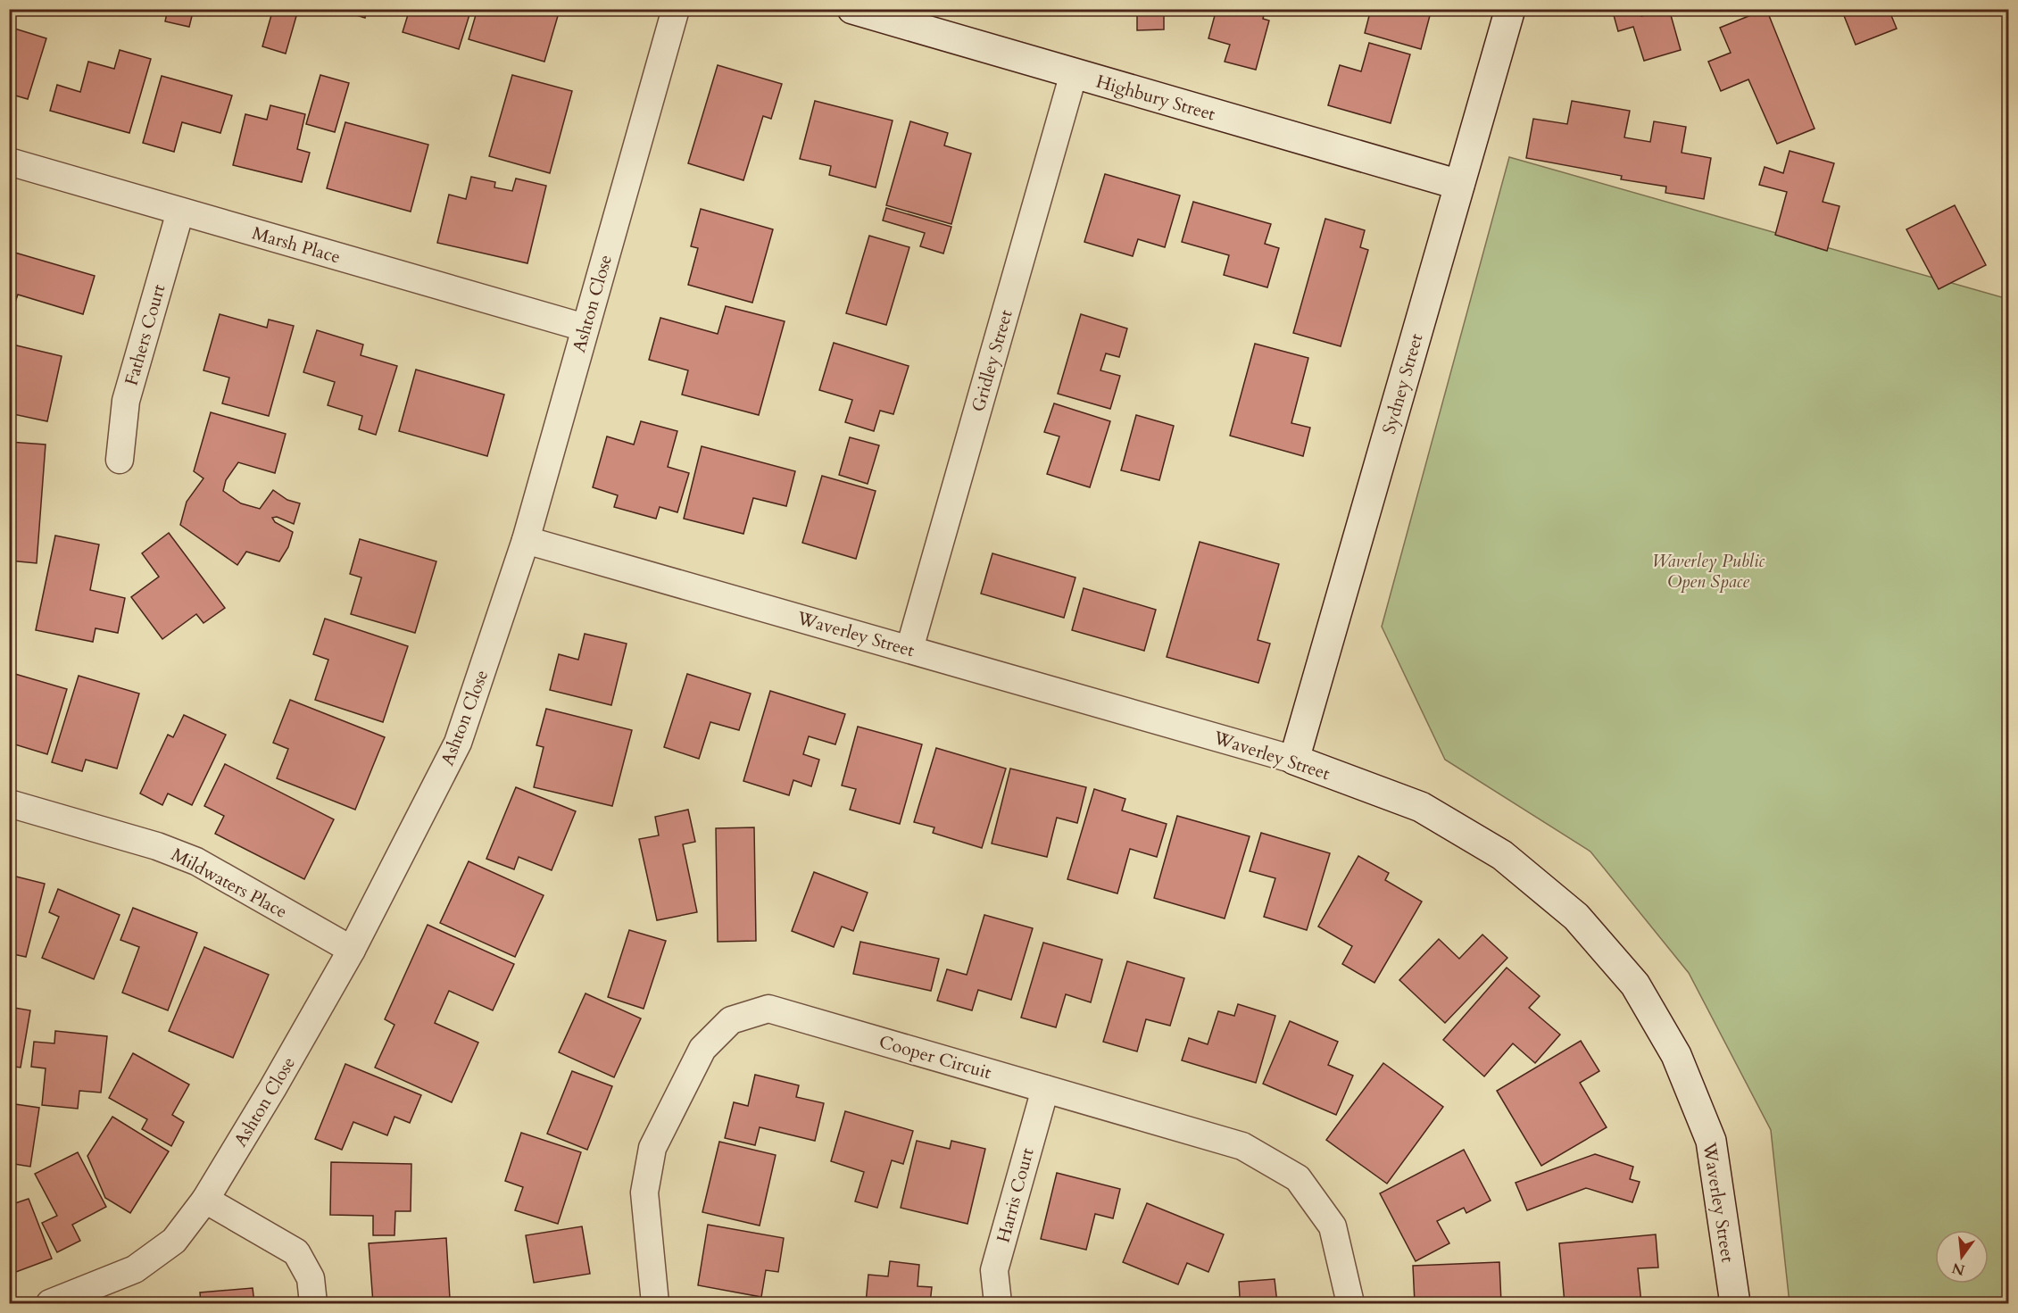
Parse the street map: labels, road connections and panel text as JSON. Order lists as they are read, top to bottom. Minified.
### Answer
{"streets":{"street":["Highbury Street","Marsh Place","Ashton Close","Fathers Court","Gridley Street","Sydney Street","Waverley Street","Mildwaters Place","Cooper Circuit","Harris Court"]},"crossings":[["Highbury Street","Gridley Street"],["Highbury Street","Sydney Street"],["Marsh Place","Ashton Close"],["Marsh Place","Fathers Court"],["Ashton Close","Waverley Street"],["Ashton Close","Mildwaters Place"],["Gridley Street","Waverley Street"],["Sydney Street","Waverley Street"],["Cooper Circuit","Harris Court"]],"parks":["Waverley Public Open Space"],"north":"bottom"}
